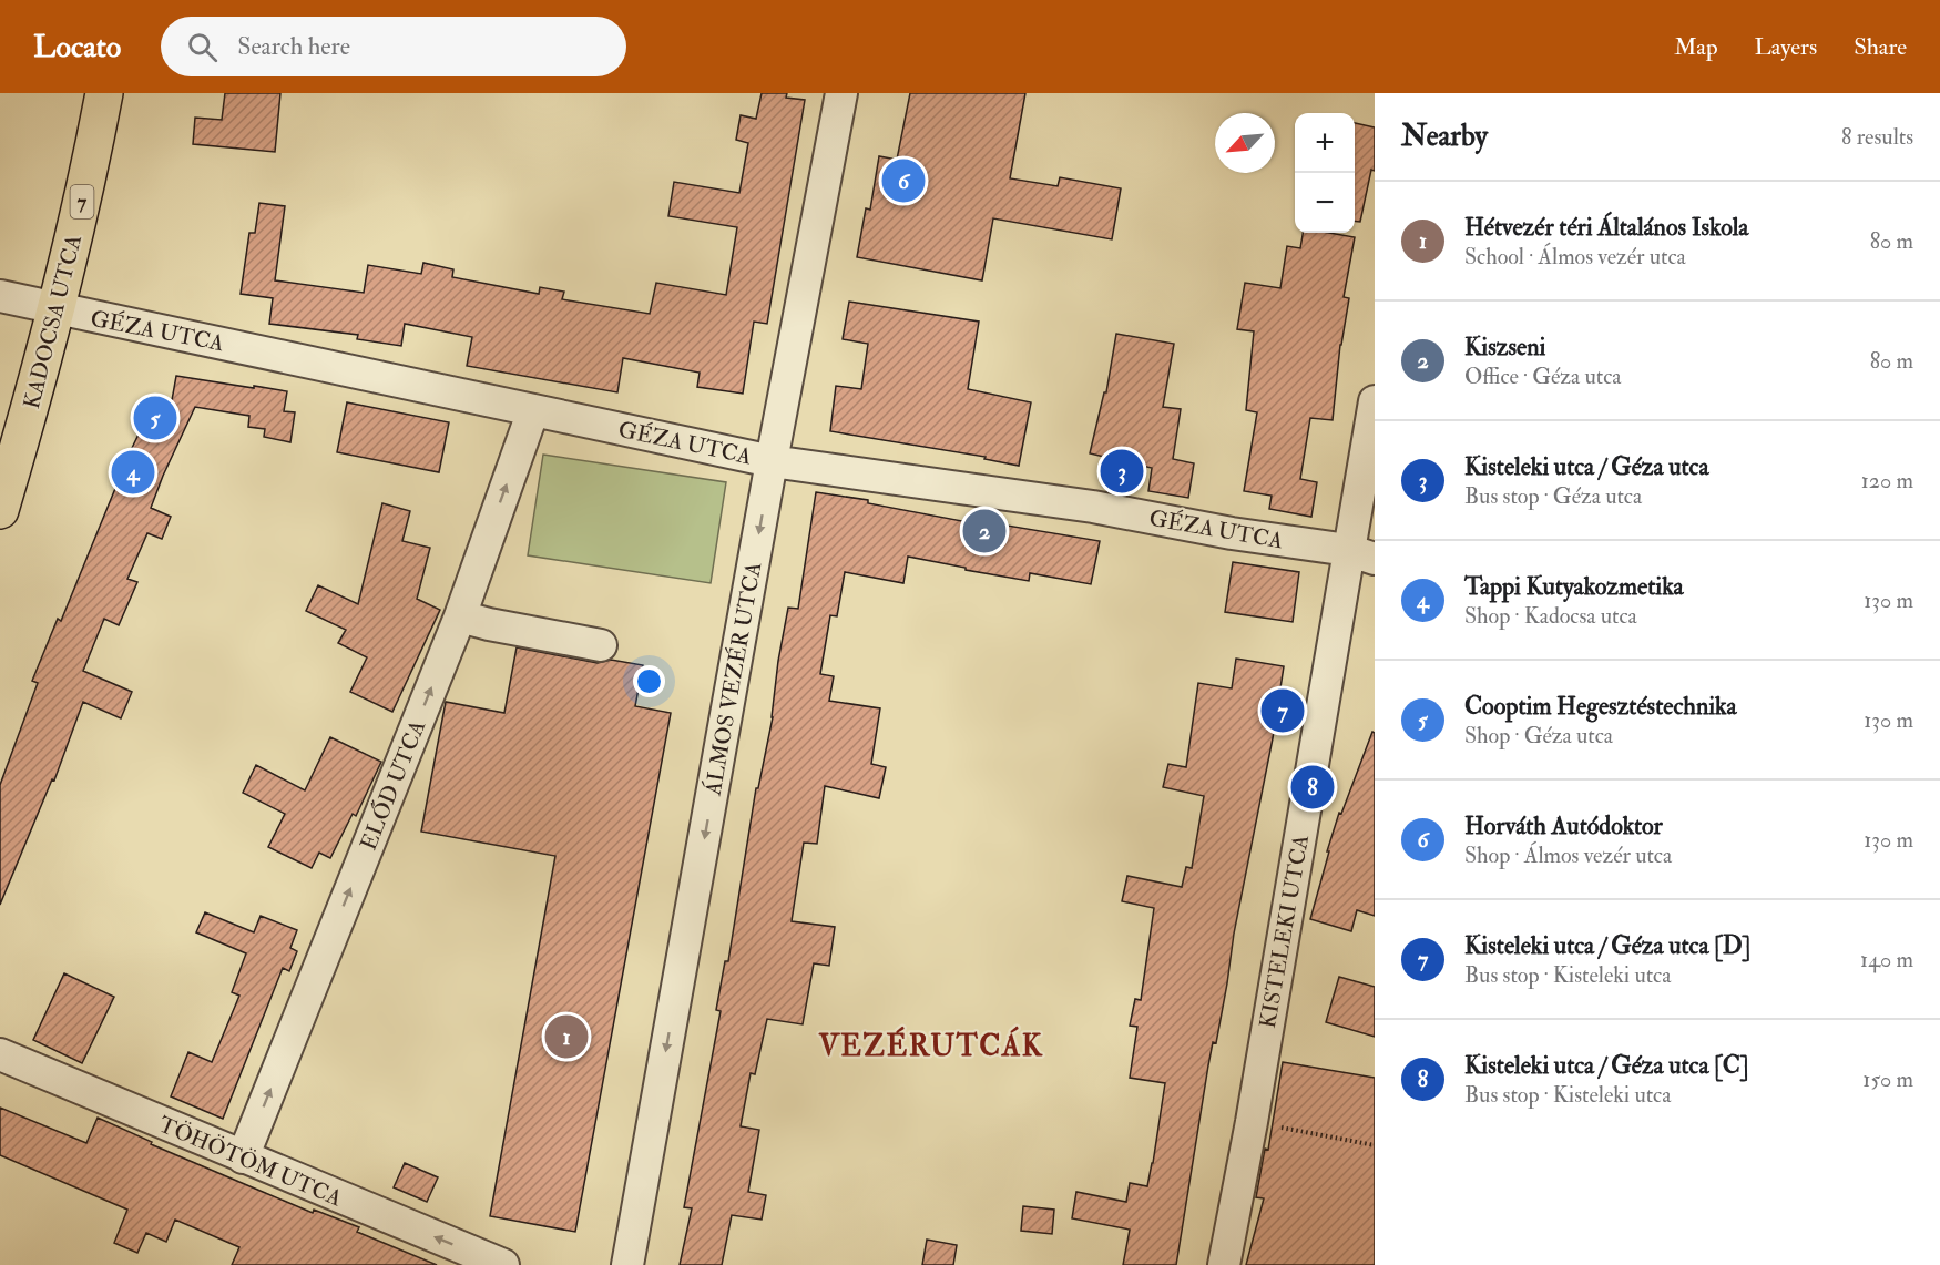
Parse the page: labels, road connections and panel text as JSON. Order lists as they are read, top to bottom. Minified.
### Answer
{"streets":{"main road":["7","KADOCSA UTCA"],"street":["GÉZA UTCA","ÁLMOS VEZÉR UTCA","ELŐD UTCA","KISTELEKI UTCA","TÖHÖTÖM UTCA"]},"crossings":[["KADOCSA UTCA","GÉZA UTCA"],["GÉZA UTCA","ÁLMOS VEZÉR UTCA"],["GÉZA UTCA","ELŐD UTCA"],["GÉZA UTCA","KISTELEKI UTCA"],["ELŐD UTCA","TÖHÖTÖM UTCA"]],"one_way":["ÁLMOS VEZÉR UTCA","ELŐD UTCA","TÖHÖTÖM UTCA"],"districts":["VEZÉRUTCÁK"],"north":"bottom left","page":{"header":"Locato","search":"Search here","nav":["Map","Layers","Share"],"heading":["Nearby","8 results"],"map_buttons":["+","−"],"pins":["6","5","3","4","2","7","8","1"],"list":[{"mark":"1","name":"Hétvezér téri Általános Iskola","note":"School · Álmos vezér utca","value":"80 m"},{"mark":"2","name":"Kiszseni","note":"Office · Géza utca","value":"80 m"},{"mark":"3","name":"Kisteleki utca / Géza utca","note":"Bus stop · Géza utca","value":"120 m"},{"mark":"4","name":"Tappi Kutyakozmetika","note":"Shop · Kadocsa utca","value":"130 m"},{"mark":"5","name":"Cooptim Hegesztéstechnika","note":"Shop · Géza utca","value":"130 m"},{"mark":"6","name":"Horváth Autódoktor","note":"Shop · Álmos vezér utca","value":"130 m"},{"mark":"7","name":"Kisteleki utca / Géza utca [D]","note":"Bus stop · Kisteleki utca","value":"140 m"},{"mark":"8","name":"Kisteleki utca / Géza utca [C]","note":"Bus stop · Kisteleki utca","value":"150 m"}]}}
